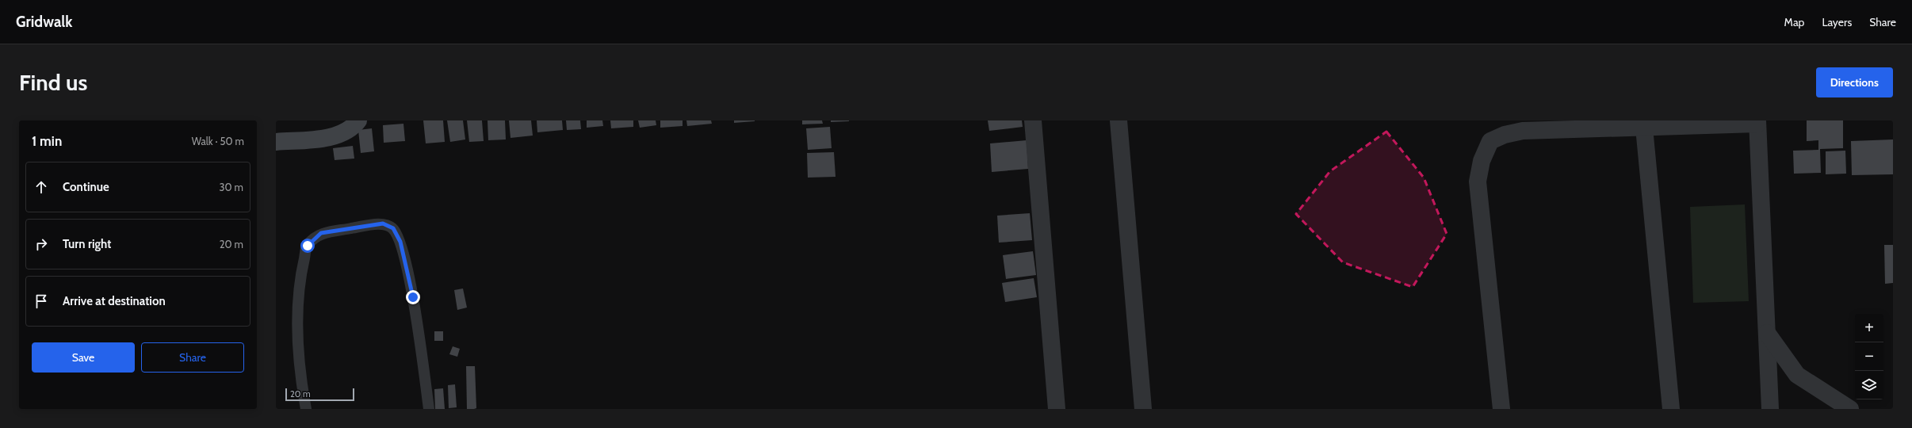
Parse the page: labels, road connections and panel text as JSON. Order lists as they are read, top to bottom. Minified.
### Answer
{"scale_bar":"20 m","page":{"header":"Gridwalk","nav":["Map","Layers","Share"],"buttons":["Directions",["Save","Share"]],"title":"Find us","heading":["1 min","Walk · 50 m"],"list":[["Continue","30 m"],["Turn right","20 m"],"Arrive at destination"],"map_buttons":["+","−"],"scale":"20 m"}}
